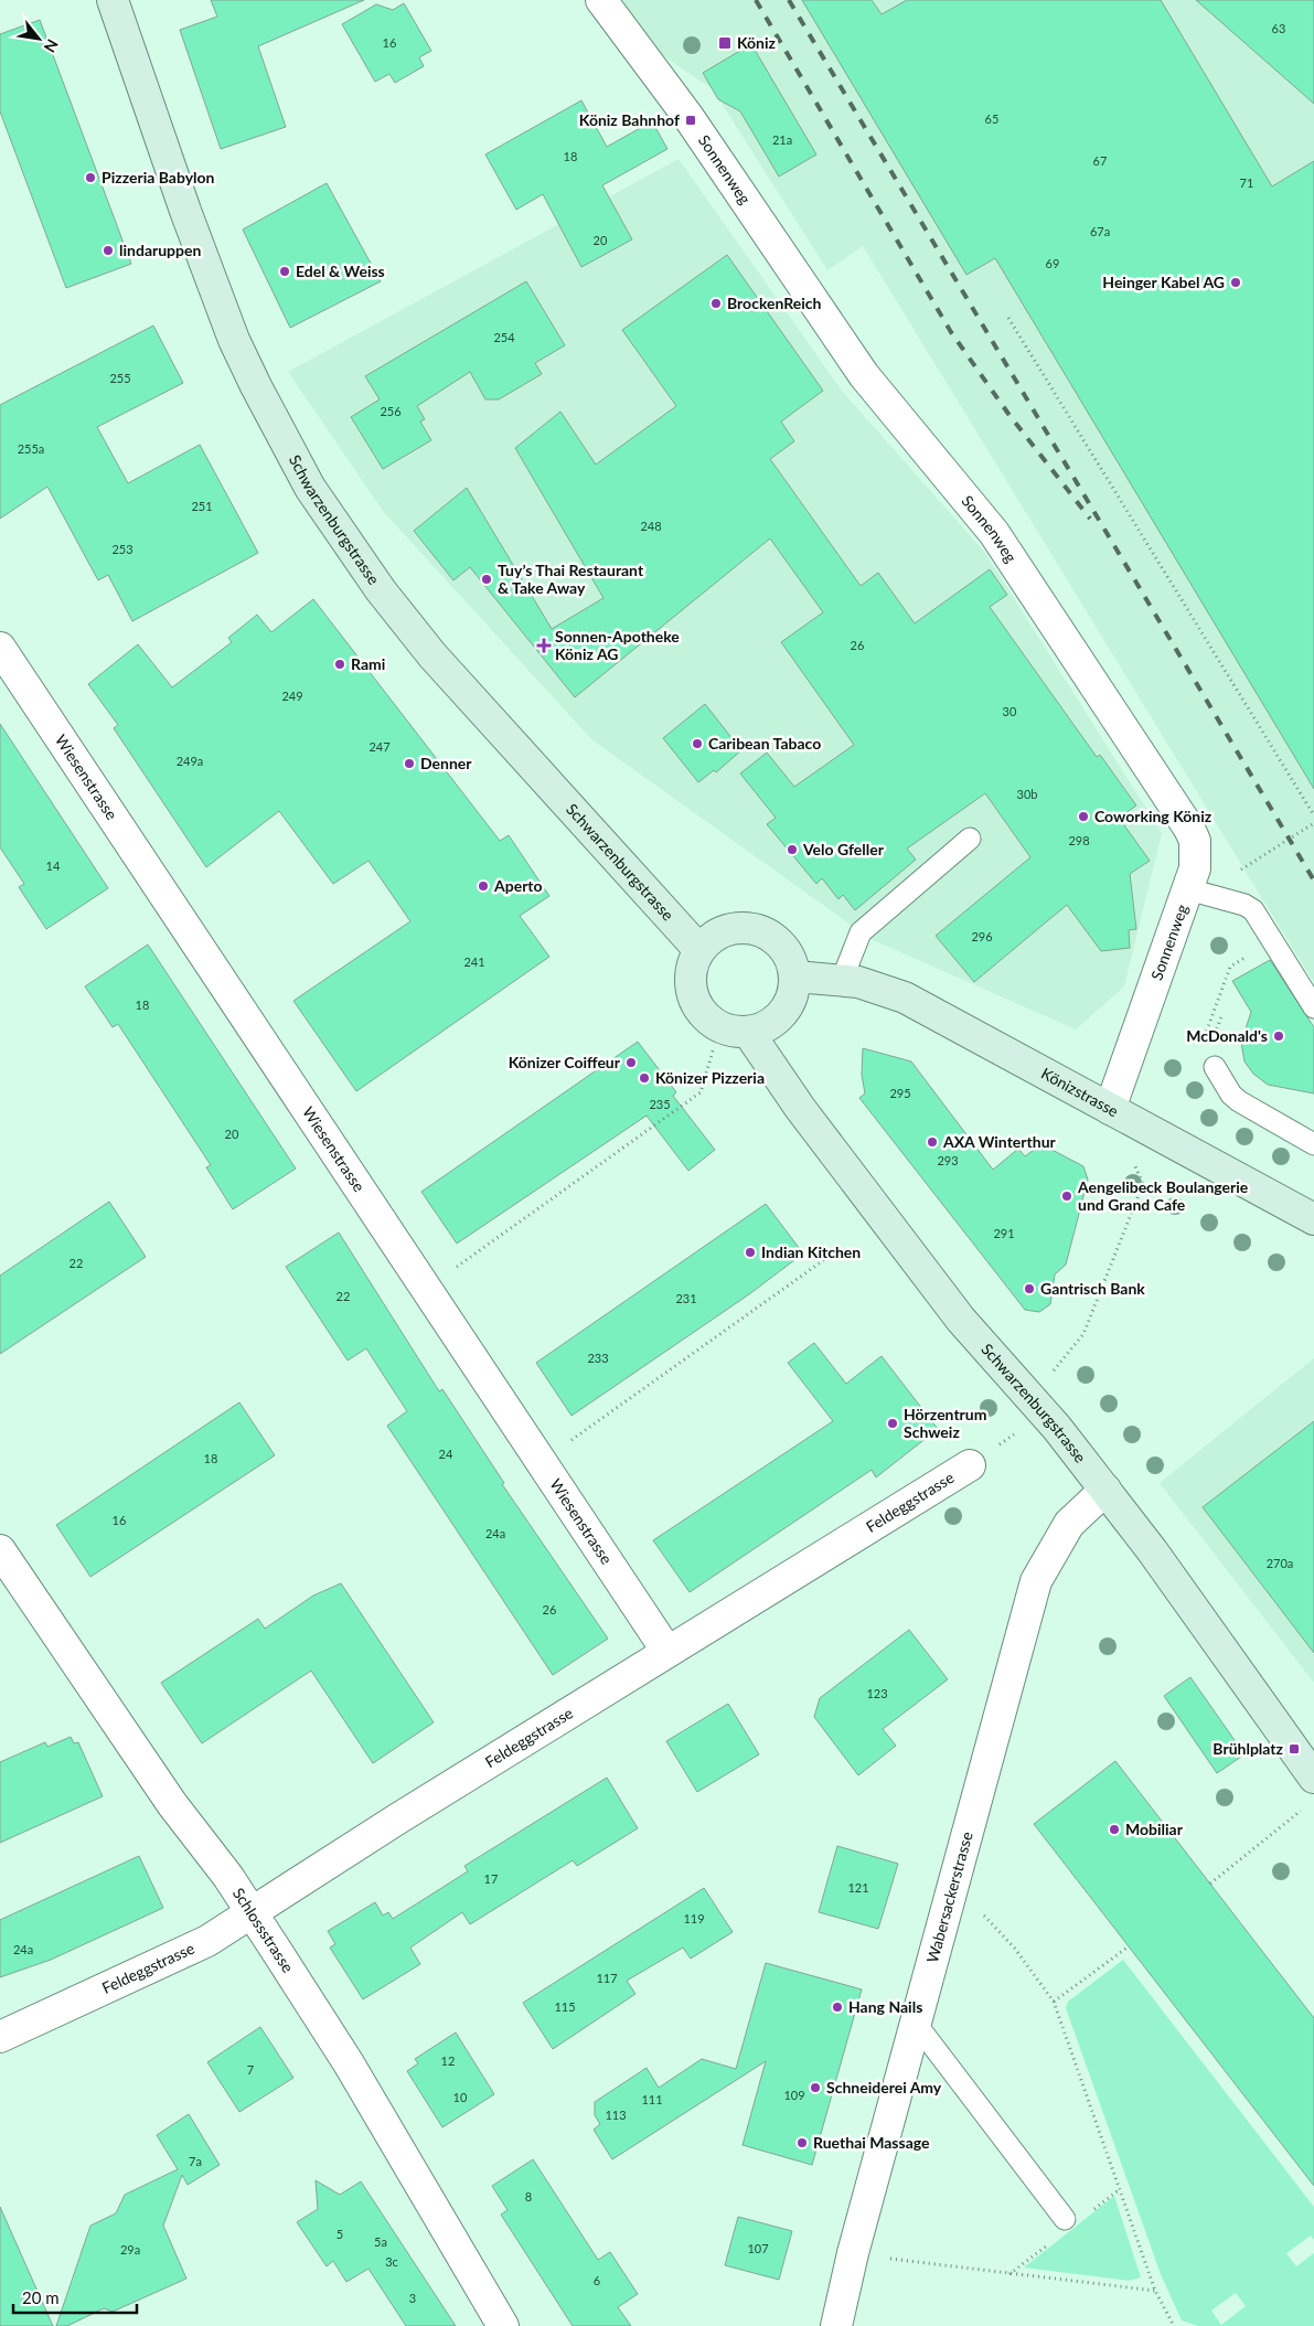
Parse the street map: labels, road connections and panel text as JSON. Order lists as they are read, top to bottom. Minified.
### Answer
{"streets":{"main road":["Schwarzenburgstrasse","Könizstrasse"],"street":["Sonnenweg","Wiesenstrasse","Feldeggstrasse","Wabersackerstrasse","Schlossstrasse"]},"crossings":[["Sonnenweg","Könizstrasse"],["Schwarzenburgstrasse","Könizstrasse"],["Schwarzenburgstrasse","Feldeggstrasse"],["Schwarzenburgstrasse","Wabersackerstrasse"],["Wiesenstrasse","Feldeggstrasse"],["Feldeggstrasse","Schlossstrasse"]],"places":{"transit":["Köniz","Köniz Bahnhof","Brühlplatz"],"other":["Pizzeria Babylon","lindaruppen","Edel & Weiss","Heinger Kabel AG","BrockenReich","Tuy’s Thai Restaurant & Take Away","Rami","Caribean Tabaco","Denner","Coworking Köniz","Velo Gfeller","Aperto","McDonald's","Könizer Coiffeur","Könizer Pizzeria","AXA Winterthur","Aengelibeck Boulangerie und Grand Cafe","Indian Kitchen","Gantrisch Bank","Hörzentrum Schweiz","Mobiliar","Hang Nails","Schneiderei Amy","Ruethai Massage"],"health":["Sonnen-Apotheke Köniz AG"]},"house_numbers":["63","16","65","21a","18","67","71","67a","20","69","254","255","256","255a","251","248","253","26","249","30","247","249a","30b","298","14","296","241","18","295","235","20","293","291","22","22","231","233","24","18","16","24a","270a","26","123","17","121","119","24a","117","115","12","7","109","10","111","113","7a","8","5","5a","107","29a","3c","6","3"],"scale_bar":"20 m","north":"bottom right"}
